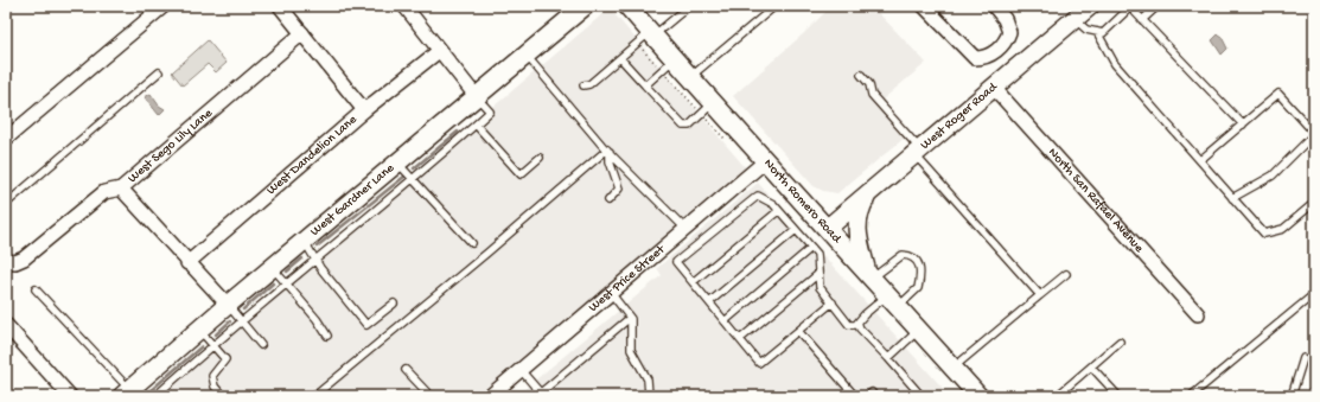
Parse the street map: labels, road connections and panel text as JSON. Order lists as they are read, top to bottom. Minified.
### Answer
{"streets":{"street":["West Roger Road","West Sego Lily Lane","West Dandelion Lane","West Gardner Lane","North San Rafael Avenue","North Romero Road","West Price Street"]},"crossings":[["West Roger Road","North San Rafael Avenue"],["West Roger Road","North Romero Road"],["North Romero Road","West Price Street"]]}
